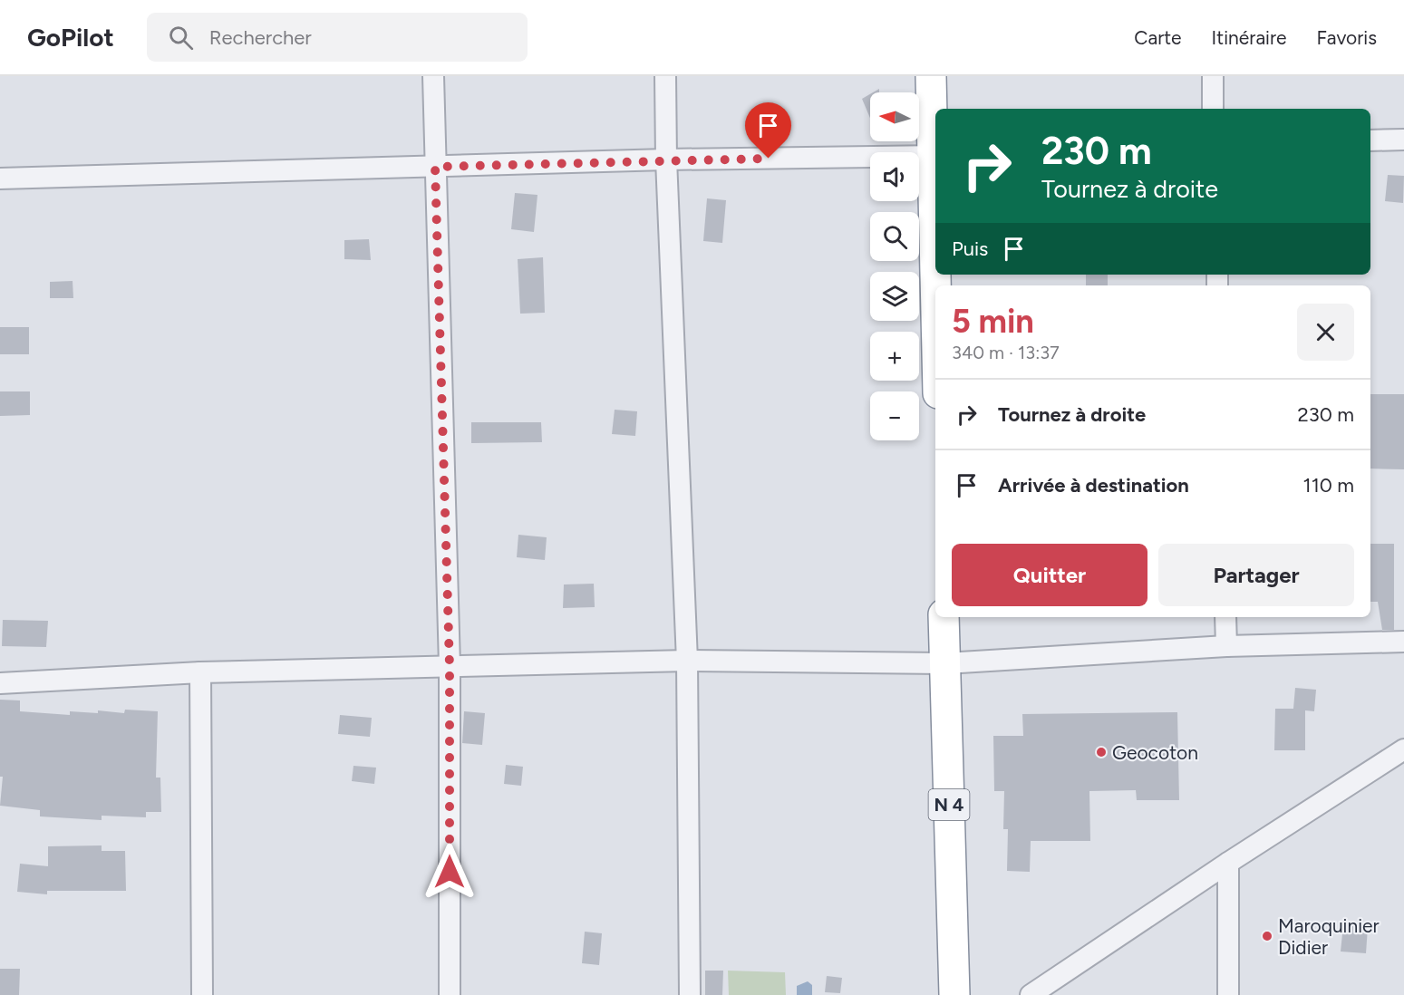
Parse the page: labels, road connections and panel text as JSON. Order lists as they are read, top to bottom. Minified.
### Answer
{"streets":{"highway":["N 4"]},"places":["Geocoton","Maroquinier Didier"],"north":"left","page":{"header":"GoPilot","search":"Rechercher","nav":["Carte","Itinéraire","Favoris"],"map_buttons":["+","−"],"turn":["230 m","Tournez à droite"],"then":"Puis","heading":["5 min","340 m · 13:37"],"list":[{"name":"Tournez à droite","value":"230 m"},{"name":"Arrivée à destination","value":"110 m"}],"buttons":["Quitter","Partager"]}}
